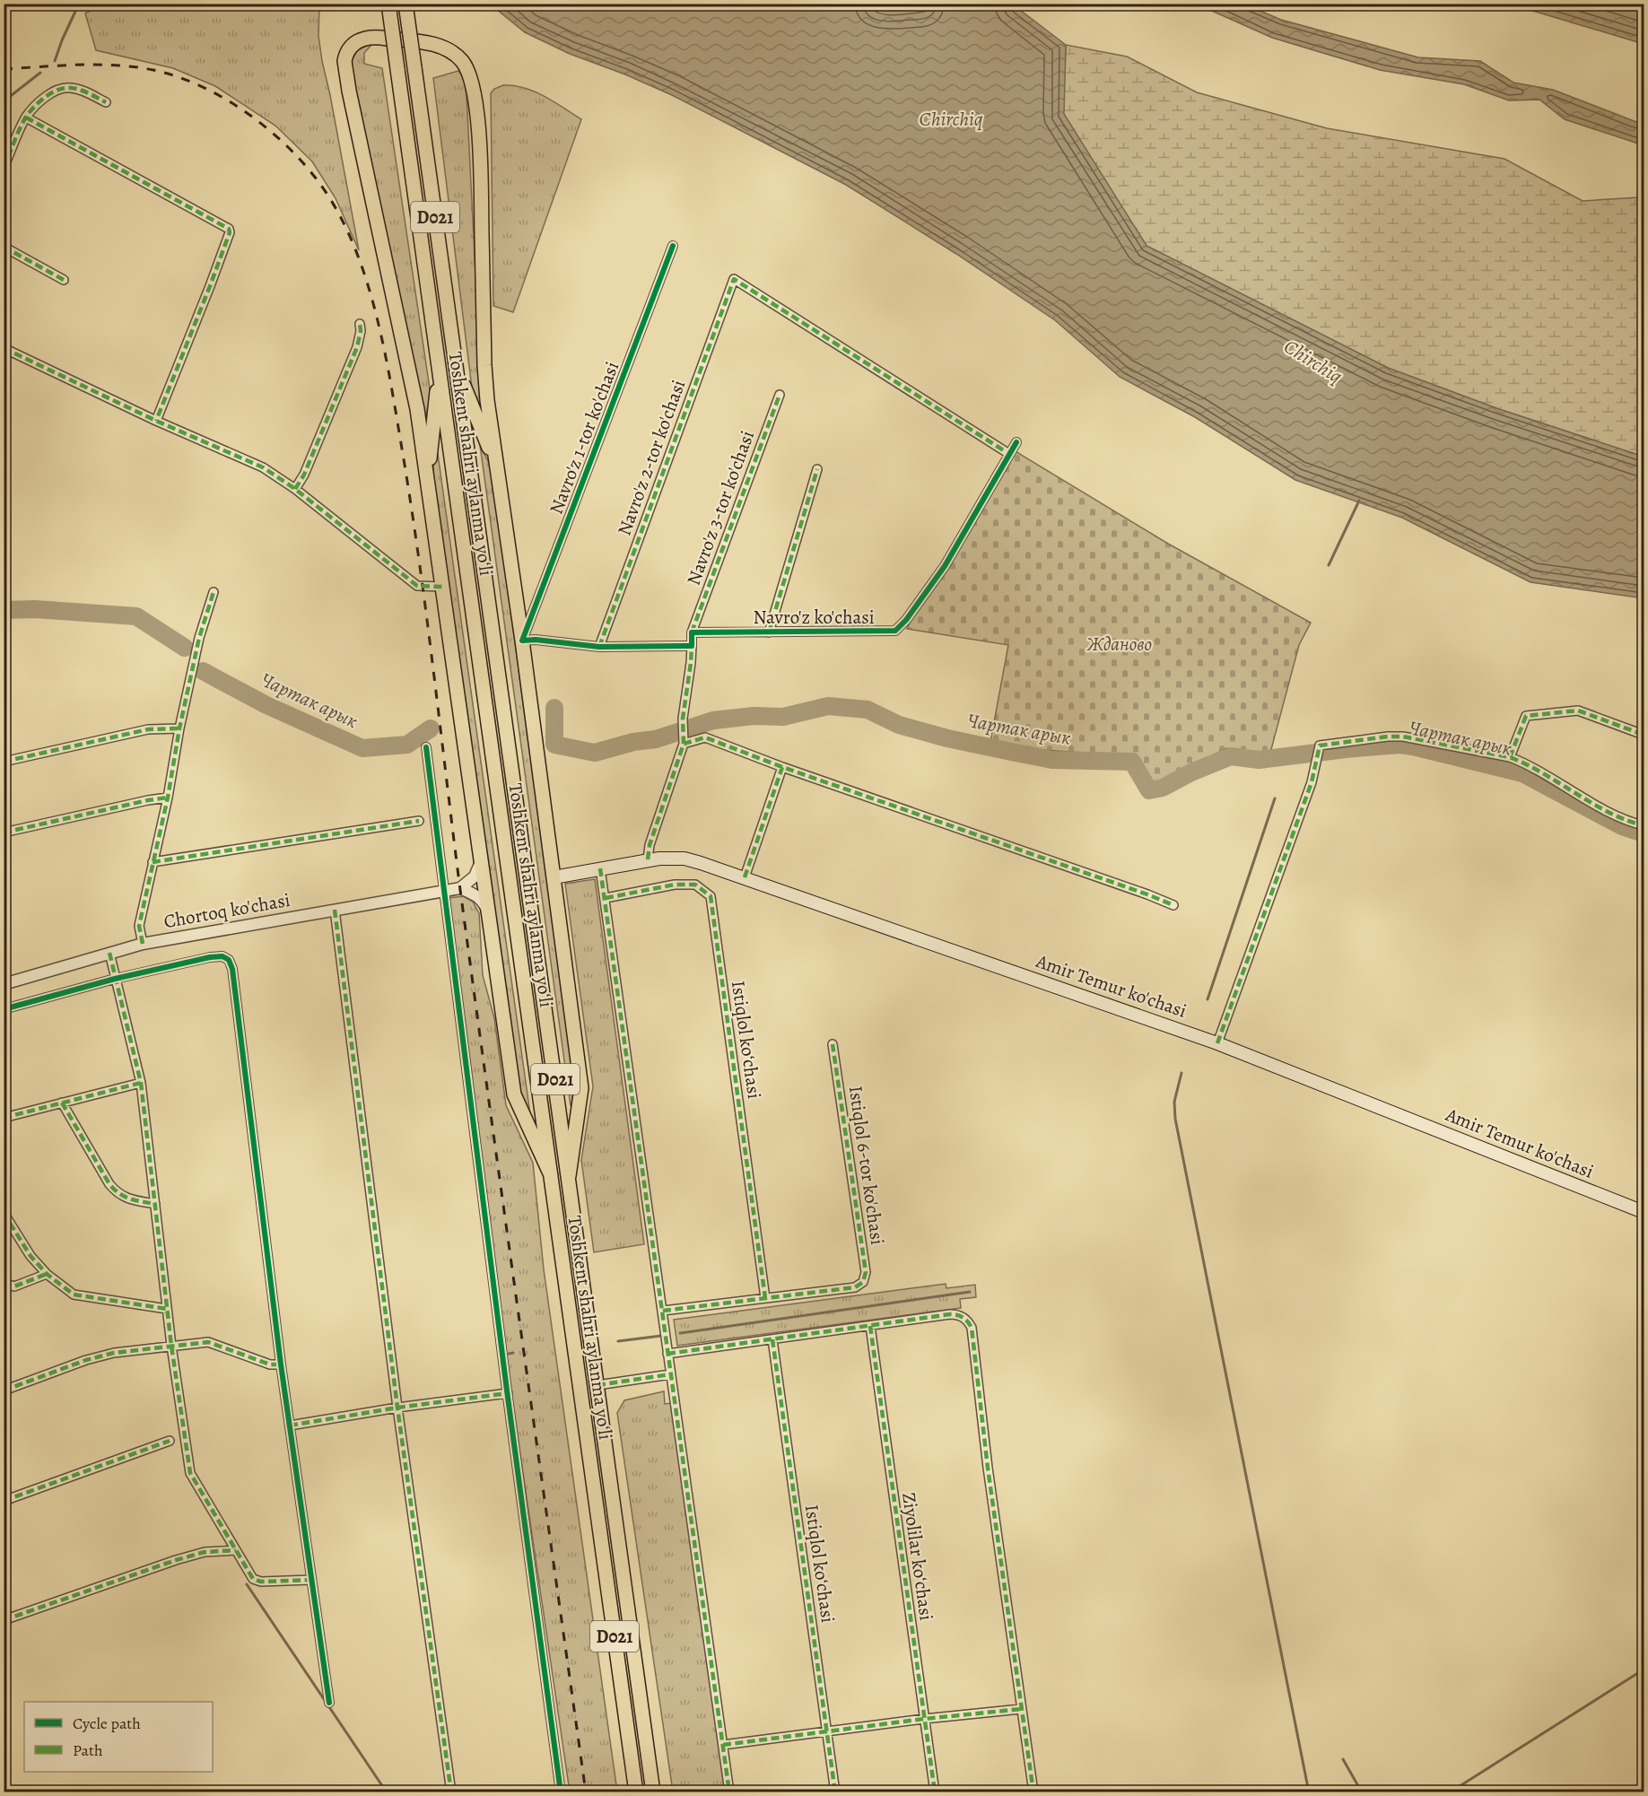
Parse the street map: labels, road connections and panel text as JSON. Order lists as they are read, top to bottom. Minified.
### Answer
{"streets":{"highway":["D021","Toshkent shahri aylanma yoʻli"],"main road":["Amir Temur ko'chasi"],"street":["Navro'z 1-tor ko'chasi","Navro'z 2-tor ko'chasi","Navro'z 3-tor ko'chasi","Navro'z ko'chasi","Chortoq ko'chasi","Istiqlol koʻchasi","Istiqlol 6-tor ko'chasi","Ziyolilar koʻchasi"]},"crossings":[["Navro'z 2-tor ko'chasi","Navro'z ko'chasi"],["Navro'z 3-tor ko'chasi","Navro'z ko'chasi"],["Istiqlol koʻchasi","Istiqlol 6-tor ko'chasi"]],"water":["Chirchiq","Чартак арык"],"parks":["Жданово"],"legend":["Cycle path","Path"]}
